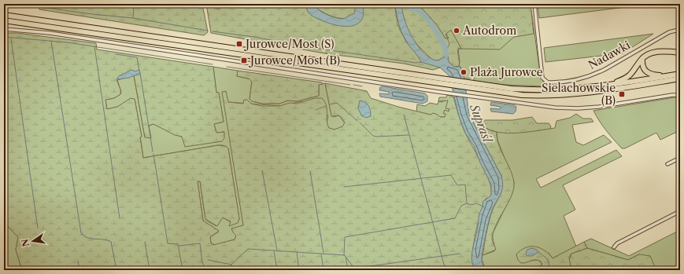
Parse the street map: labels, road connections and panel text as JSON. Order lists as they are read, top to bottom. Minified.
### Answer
{"streets":{"street":["Nadawki"]},"water":["Supraśl"],"places":{"other":["Autodrom","Plaża Jurowce"],"transit":["Jurowce/Most (S)","Jurowce/Most (B)","Sielachowskie (B)"]},"north":"left"}
